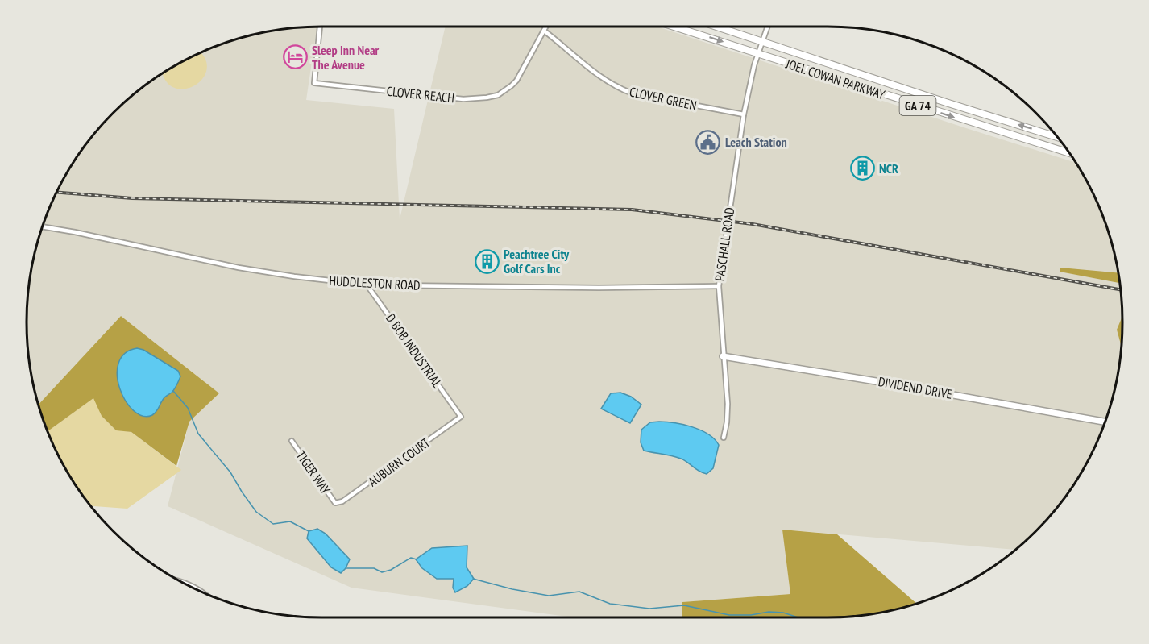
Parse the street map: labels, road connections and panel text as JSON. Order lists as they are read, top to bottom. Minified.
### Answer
{"streets":{"main road":["JOEL COWAN PARKWAY","GA 74"],"street":["CLOVER REACH","CLOVER GREEN","PASCHALL ROAD","HUDDLESTON ROAD","D BOB INDUSTRIAL","DIVIDEND DRIVE","AUBURN COURT","TIGER WAY"]},"crossings":[["JOEL COWAN PARKWAY","PASCHALL ROAD"],["CLOVER REACH","CLOVER GREEN"],["CLOVER GREEN","PASCHALL ROAD"],["PASCHALL ROAD","HUDDLESTON ROAD"],["PASCHALL ROAD","DIVIDEND DRIVE"],["HUDDLESTON ROAD","D BOB INDUSTRIAL"],["D BOB INDUSTRIAL","AUBURN COURT"],["AUBURN COURT","TIGER WAY"]],"places":{"hotel":["Sleep Inn Near The Avenue"],"public building":["Leach Station"],"building":["NCR","Peachtree City Golf Cars Inc"]}}
